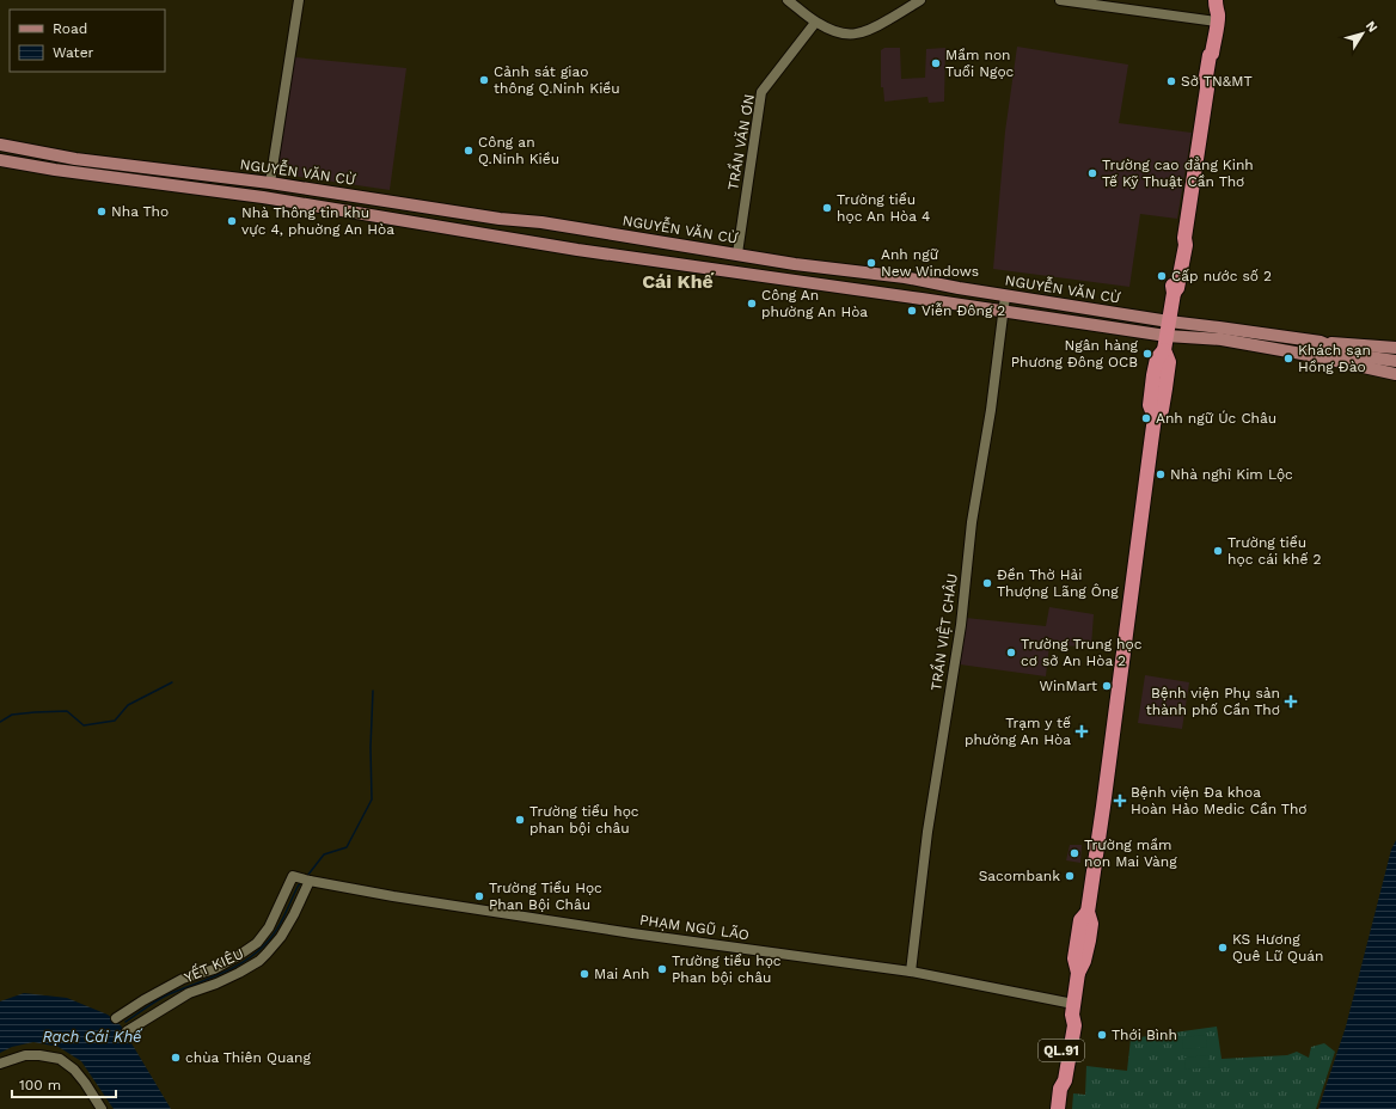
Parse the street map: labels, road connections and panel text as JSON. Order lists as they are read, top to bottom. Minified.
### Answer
{"streets":{"highway":["QL.91"],"main road":["NGUYỄN VĂN CỪ"],"street":["TRẦN VĂN ƠN","TRẦN VIỆT CHÂU","PHẠM NGŨ LÃO","YẾT KIÊU"]},"crossings":[["TRẦN VĂN ƠN","NGUYỄN VĂN CỪ"],["NGUYỄN VĂN CỪ","TRẦN VIỆT CHÂU"],["NGUYỄN VĂN CỪ","QL.91"],["TRẦN VIỆT CHÂU","PHẠM NGŨ LÃO"],["PHẠM NGŨ LÃO","YẾT KIÊU"],["PHẠM NGŨ LÃO","QL.91"]],"districts":["Cái Khế"],"water":["Rạch Cái Khế"],"places":{"other":["Mầm non Tuổi Ngọc","Cảnh sát giao thông Q.Ninh Kiều","Sở TN&MT","Công an Q.Ninh Kiều","Trường cao đẳng Kinh Tế Kỹ Thuật Cần Thơ","Trường tiểu học An Hòa 4","Nha Tho","Nhà Thông tin khu vực 4, phuờng An Hòa","Anh ngữ New Windows","Cấp nước số 2","Công An phường An Hòa","Viễn Đông 2","Ngân hàng Phương Đông OCB","Khách sạn Hồng Đào","Anh ngữ Úc Châu","Nhà nghỉ Kim Lộc","Trường tiểu học cái khế 2","Đền Thờ Hải Thượng Lãng Ông","Trường Trung học cơ sở An Hòa 2","WinMart","Trường tiểu học phan bội châu","Trường mầm non Mai Vàng","Sacombank","Trường Tiểu Học Phan Bội Châu","KS Hương Quê Lữ Quán","Trường tiểu học Phan bội châu","Mai Anh","Thới Bình","chùa Thiên Quang"],"health":["Bệnh viện Phụ sản thành phố Cần Thơ","Trạm y tế phường An Hòa","Bệnh viện Đa khoa Hoàn Hảo Medic Cần Thơ"]},"legend":["Road","Water"],"scale_bar":"100 m","north":"top right"}
